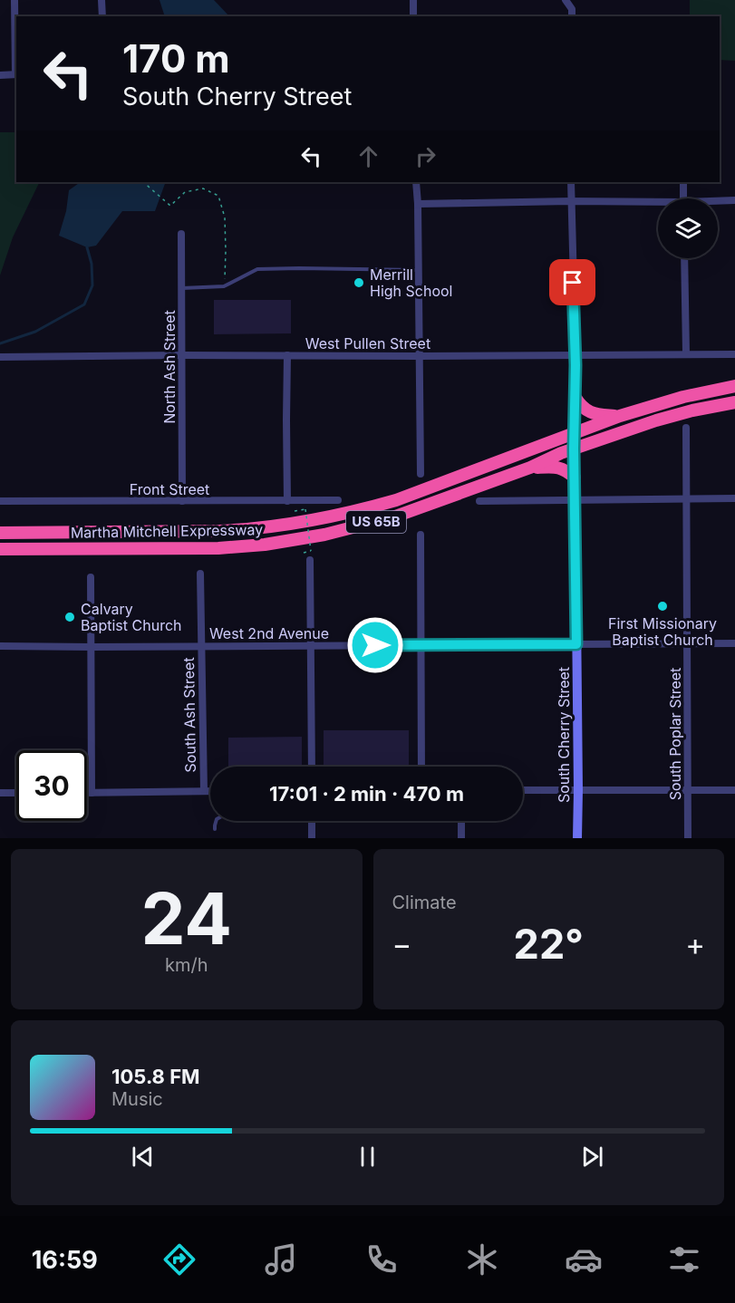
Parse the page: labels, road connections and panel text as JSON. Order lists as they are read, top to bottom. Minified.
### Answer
{"streets":{"highway":["US 65B","Martha Mitchell Expressway"],"main road":["South Cherry Street"],"street":["West Pullen Street","North Ash Street","Front Street","West 2nd Avenue","South Ash Street","South Poplar Street"]},"crossings":[["West Pullen Street","North Ash Street"],["North Ash Street","Front Street"],["Martha Mitchell Expressway","South Cherry Street"],["West 2nd Avenue","South Ash Street"],["West 2nd Avenue","South Poplar Street"],["West 2nd Avenue","South Cherry Street"]],"places":["Merrill High School","First Missionary Baptist Church","Calvary Baptist Church"],"page":{"turn":["170 m","South Cherry Street"],"limit":"30","trip":"17:01 · 2 min · 470 m","tile":[["24","km/h"],"Climate"],"heat":["−","22°","+"],"song":["105.8 FM","Music"],"tabs":"16:59"}}
